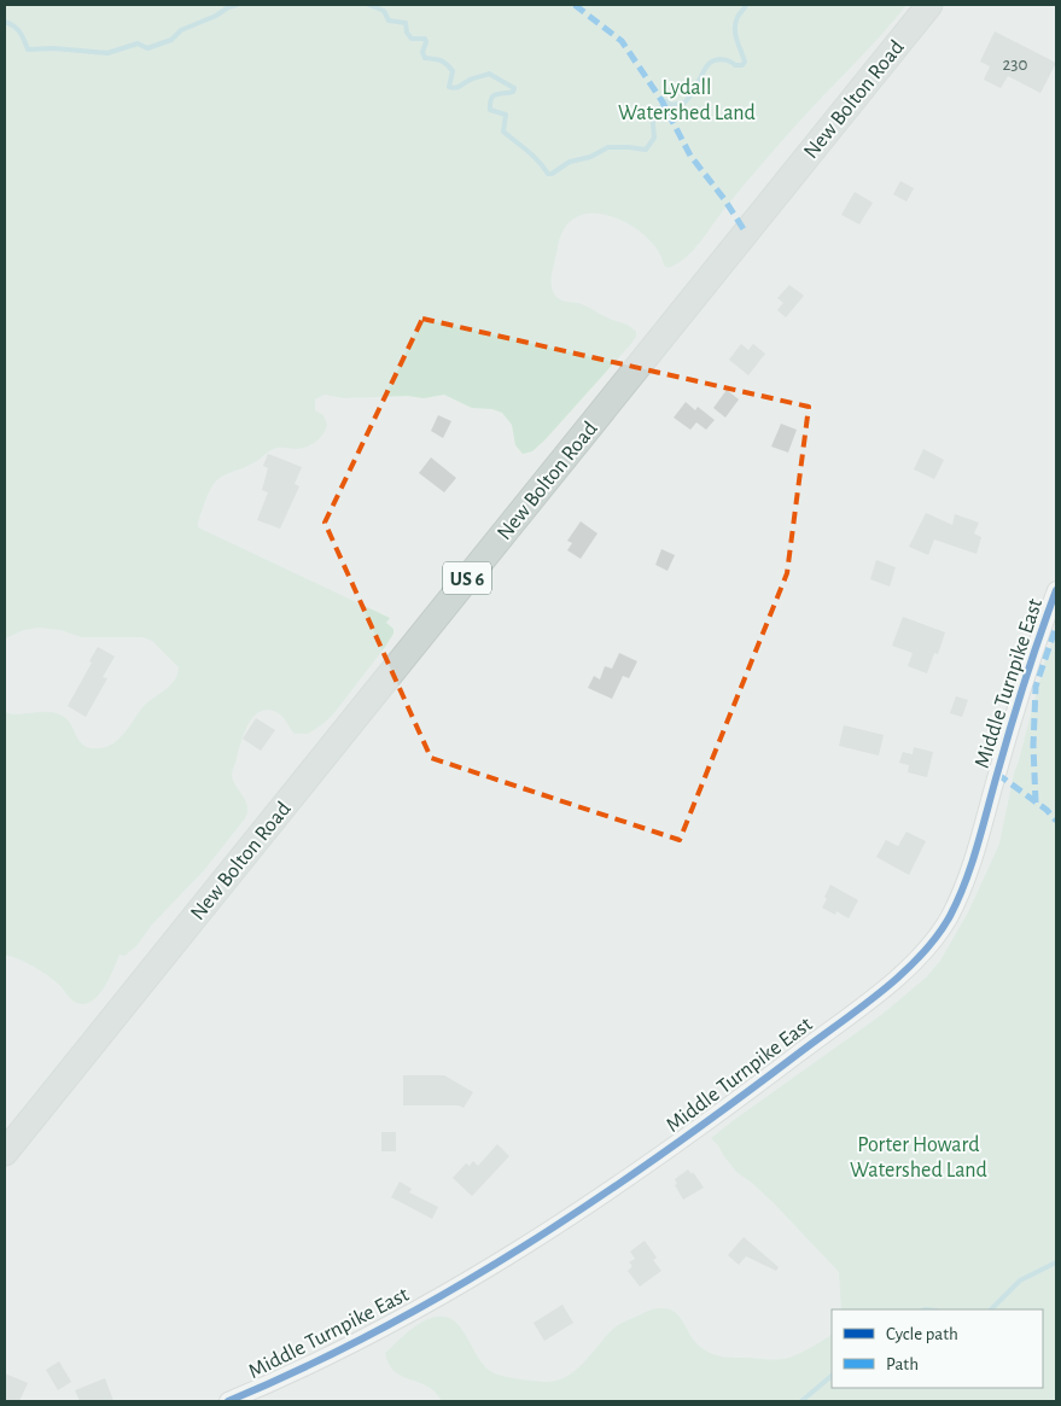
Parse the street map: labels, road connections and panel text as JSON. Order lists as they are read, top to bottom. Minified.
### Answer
{"streets":{"main road":["New Bolton Road","US 6"],"street":["Middle Turnpike East"]},"parks":["Lydall Watershed Land","Porter Howard Watershed Land"],"house_numbers":["230"],"legend":["Cycle path","Path"]}
